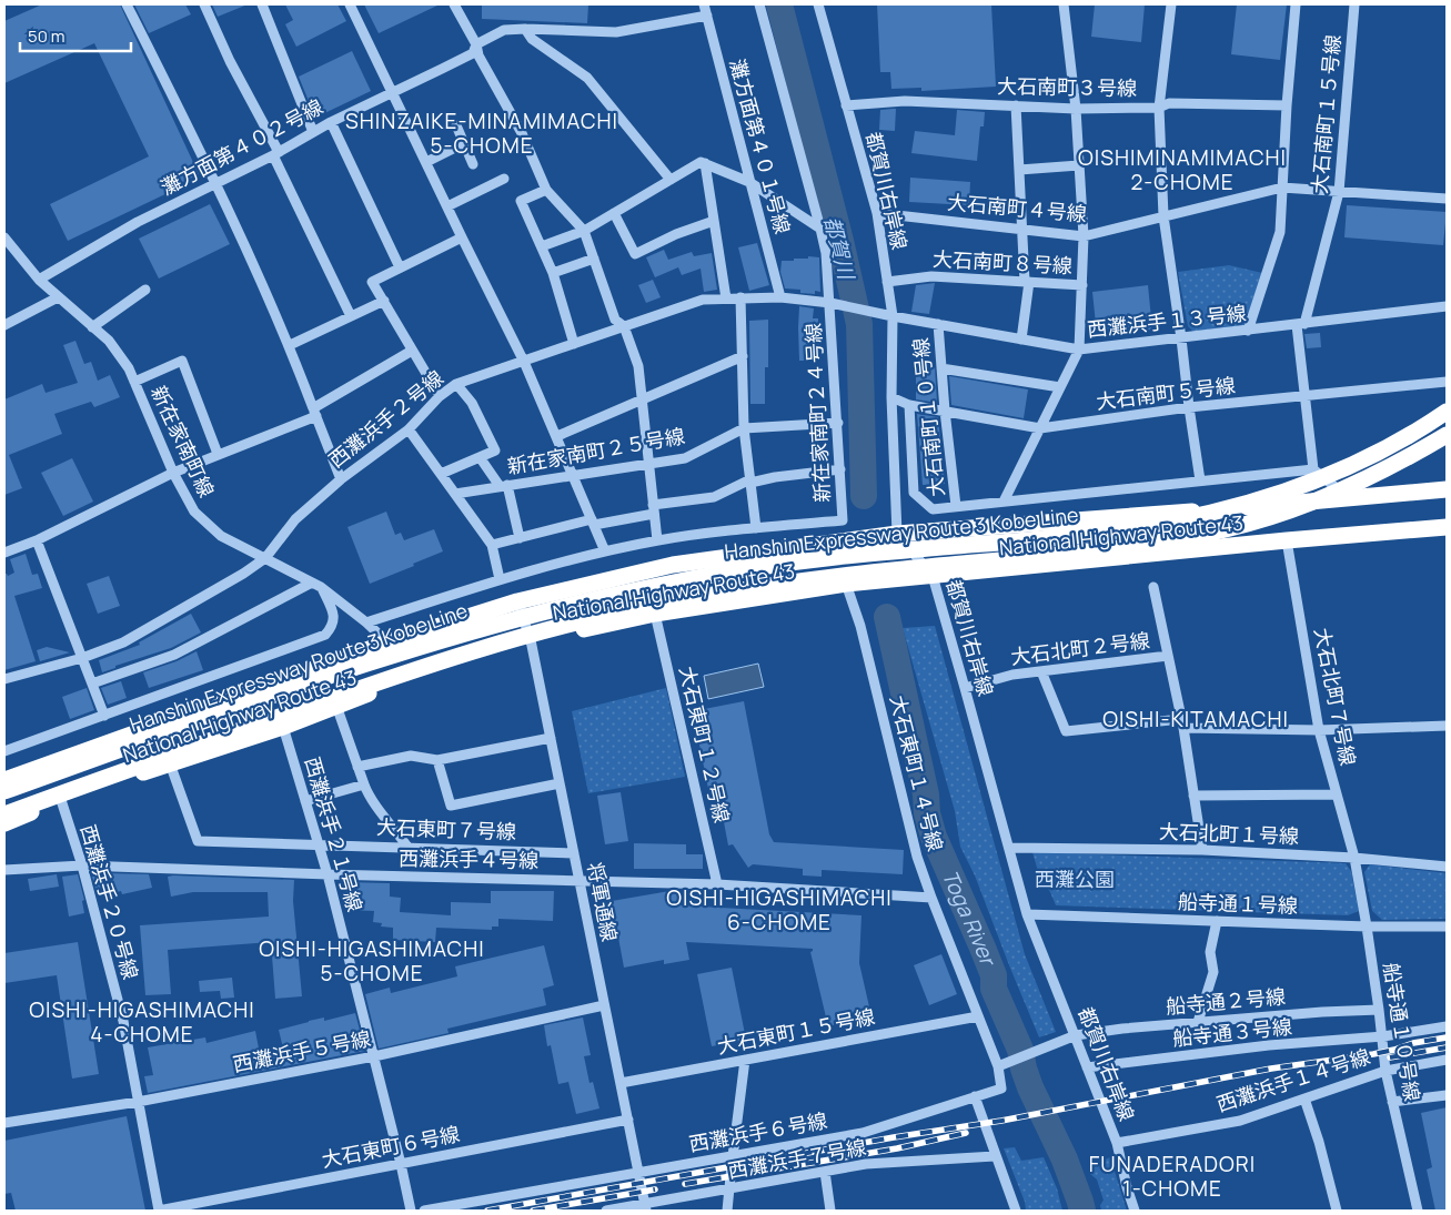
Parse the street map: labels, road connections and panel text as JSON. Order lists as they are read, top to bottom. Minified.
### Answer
{"streets":{"highway":["Hanshin Expressway Route 3 Kobe Line","National Highway Route 43"],"street":["大石南町３号線","大石南町１５号線","灘方面第４０１号線","灘方面第４０２号線","都賀川右岸線","大石南町４号線","大石南町８号線","西灘浜手１３号線","大石南町５号線","新在家南町２４号線","大石南町１０号線","西灘浜手２号線","新在家南町線","新在家南町２５号線","大石北町２号線","大石北町７号線","大石東町１２号線","大石東町１４号線","大石東町７号線","西灘浜手２１号線","大石北町１号線","西灘浜手４号線","西灘浜手２０号線","将軍通線","船寺通１号線","船寺通２号線","大石東町１５号線","船寺通１０号線","船寺通３号線","西灘浜手５号線","西灘浜手１４号線","西灘浜手６号線","大石東町６号線","西灘浜手７号線"]},"crossings":[["大石南町３号線","都賀川右岸線"],["大石南町１５号線","大石南町４号線"],["大石南町１５号線","西灘浜手１３号線"],["大石南町１５号線","大石南町５号線"],["灘方面第４０１号線","灘方面第４０２号線"],["灘方面第４０１号線","西灘浜手２号線"],["灘方面第４０２号線","新在家南町線"],["都賀川右岸線","大石南町４号線"],["都賀川右岸線","大石南町８号線"],["都賀川右岸線","西灘浜手１３号線"],["都賀川右岸線","大石南町５号線"],["都賀川右岸線","西灘浜手２号線"],["都賀川右岸線","National Highway Route 43"],["都賀川右岸線","大石北町２号線"],["都賀川右岸線","大石北町１号線"],["都賀川右岸線","船寺通１号線"],["都賀川右岸線","船寺通２号線"],["都賀川右岸線","船寺通３号線"],["都賀川右岸線","西灘浜手１４号線"],["西灘浜手１３号線","大石南町１０号線"],["西灘浜手１３号線","西灘浜手２号線"],["大石南町５号線","大石南町１０号線"],["新在家南町２４号線","西灘浜手２号線"],["新在家南町２４号線","新在家南町２５号線"],["西灘浜手２号線","新在家南町線"],["新在家南町線","National Highway Route 43"],["National Highway Route 43","大石北町７号線"],["National Highway Route 43","大石東町１２号線"],["National Highway Route 43","大石東町１４号線"],["National Highway Route 43","大石東町７号線"],["National Highway Route 43","西灘浜手２１号線"],["National Highway Route 43","西灘浜手２０号線"],["National Highway Route 43","将軍通線"],["大石北町７号線","大石北町１号線"],["大石北町７号線","船寺通１０号線"],["大石東町１２号線","西灘浜手４号線"],["大石東町１４号線","西灘浜手４号線"],["大石東町１４号線","大石東町１５号線"],["大石東町１４号線","西灘浜手６号線"],["大石東町７号線","西灘浜手２１号線"],["大石東町７号線","将軍通線"],["西灘浜手２１号線","西灘浜手４号線"],["西灘浜手２１号線","西灘浜手５号線"],["西灘浜手２１号線","大石東町６号線"],["大石北町１号線","船寺通１０号線"],["西灘浜手４号線","西灘浜手２０号線"],["西灘浜手４号線","将軍通線"],["西灘浜手２０号線","西灘浜手５号線"],["西灘浜手２０号線","大石東町６号線"],["将軍通線","大石東町１５号線"],["将軍通線","西灘浜手５号線"],["将軍通線","西灘浜手６号線"],["将軍通線","大石東町６号線"],["将軍通線","西灘浜手７号線"],["船寺通１号線","船寺通１０号線"],["船寺通２号線","船寺通１０号線"],["船寺通１０号線","船寺通３号線"],["船寺通１０号線","西灘浜手１４号線"]],"districts":["SHINZAIKE-MINAMIMACHI 5-CHOME","OISHIMINAMIMACHI 2-CHOME","OISHI-KITAMACHI","OISHI-HIGASHIMACHI 6-CHOME","OISHI-HIGASHIMACHI 5-CHOME","OISHI-HIGASHIMACHI 4-CHOME","FUNADERADORI 1-CHOME"],"water":["都賀川","Toga River"],"parks":["西灘公園"],"scale_bar":"50 m"}
